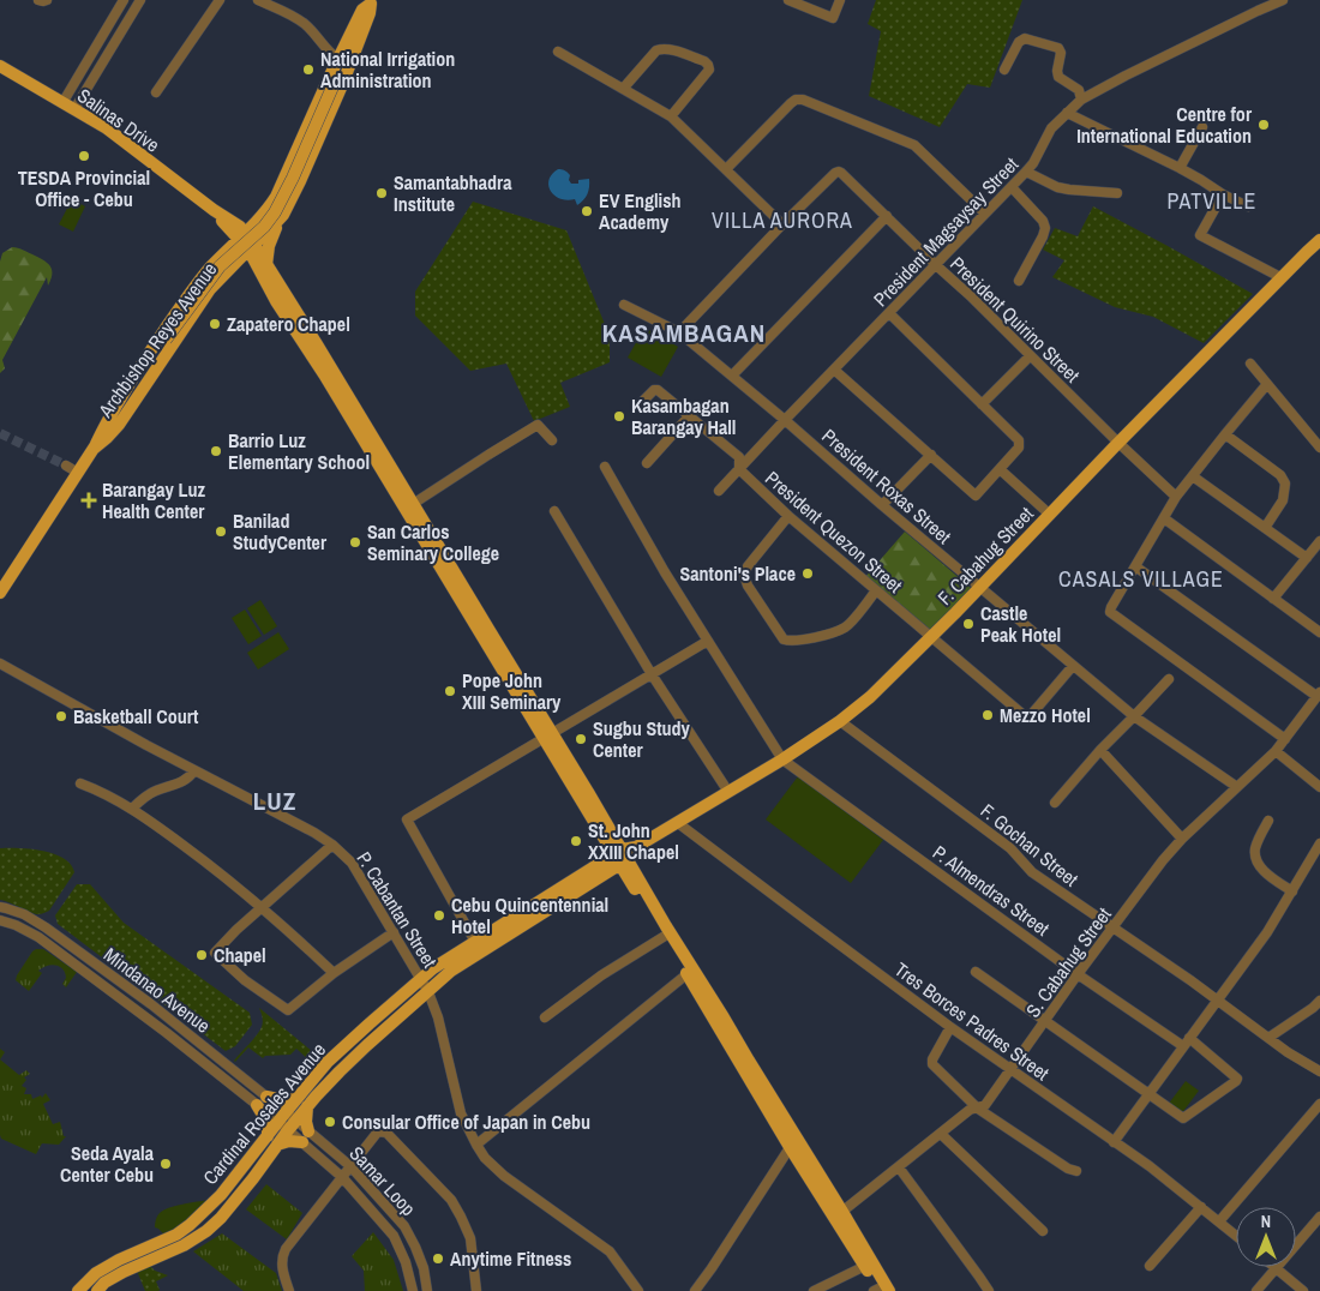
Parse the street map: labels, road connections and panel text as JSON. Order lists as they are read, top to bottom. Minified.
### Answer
{"streets":{"main road":["Salinas Drive","Archbishop Reyes Avenue","F. Cabahug Street","Cardinal Rosales Avenue"],"street":["President Magsaysay Street","President Quirino Street","President Roxas Street","President Quezon Street","F. Gochan Street","P. Almendras Street","P. Cabantan Street","S. Cabahug Street","Mindanao Avenue","Tres Borces Padres Street","Samar Loop"]},"crossings":[["Salinas Drive","Archbishop Reyes Avenue"],["Salinas Drive","F. Cabahug Street"],["Salinas Drive","S. Cabahug Street"],["Salinas Drive","Cardinal Rosales Avenue"],["President Magsaysay Street","President Quirino Street"],["President Magsaysay Street","President Roxas Street"],["President Magsaysay Street","President Quezon Street"],["President Quirino Street","F. Cabahug Street"],["President Roxas Street","President Quezon Street"],["President Roxas Street","F. Cabahug Street"],["President Roxas Street","S. Cabahug Street"],["President Quezon Street","F. Cabahug Street"],["F. Cabahug Street","F. Gochan Street"],["F. Cabahug Street","P. Almendras Street"],["F. Cabahug Street","Tres Borces Padres Street"],["F. Cabahug Street","Cardinal Rosales Avenue"],["F. Gochan Street","S. Cabahug Street"],["P. Almendras Street","S. Cabahug Street"],["P. Cabantan Street","Cardinal Rosales Avenue"],["S. Cabahug Street","Tres Borces Padres Street"],["Mindanao Avenue","Cardinal Rosales Avenue"],["Mindanao Avenue","Samar Loop"],["Cardinal Rosales Avenue","Samar Loop"]],"districts":["PATVILLE","VILLA AURORA","KASAMBAGAN","CASALS VILLAGE","LUZ"],"places":{"other":["National Irrigation Administration","Centre for International Education","TESDA Provincial Office - Cebu","Samantabhadra Institute","EV English Academy","Zapatero Chapel","Kasambagan Barangay Hall","Barrio Luz Elementary School","Banilad StudyCenter","San Carlos Seminary College","Santoni's Place","Castle Peak Hotel","Pope John XIII Seminary","Mezzo Hotel","Basketball Court","Sugbu Study Center","St. John XXIII Chapel","Cebu Quincentennial Hotel","Chapel","Consular Office of Japan in Cebu","Seda Ayala Center Cebu","Anytime Fitness"],"health":["Barangay Luz Health Center"]},"north":"top"}
